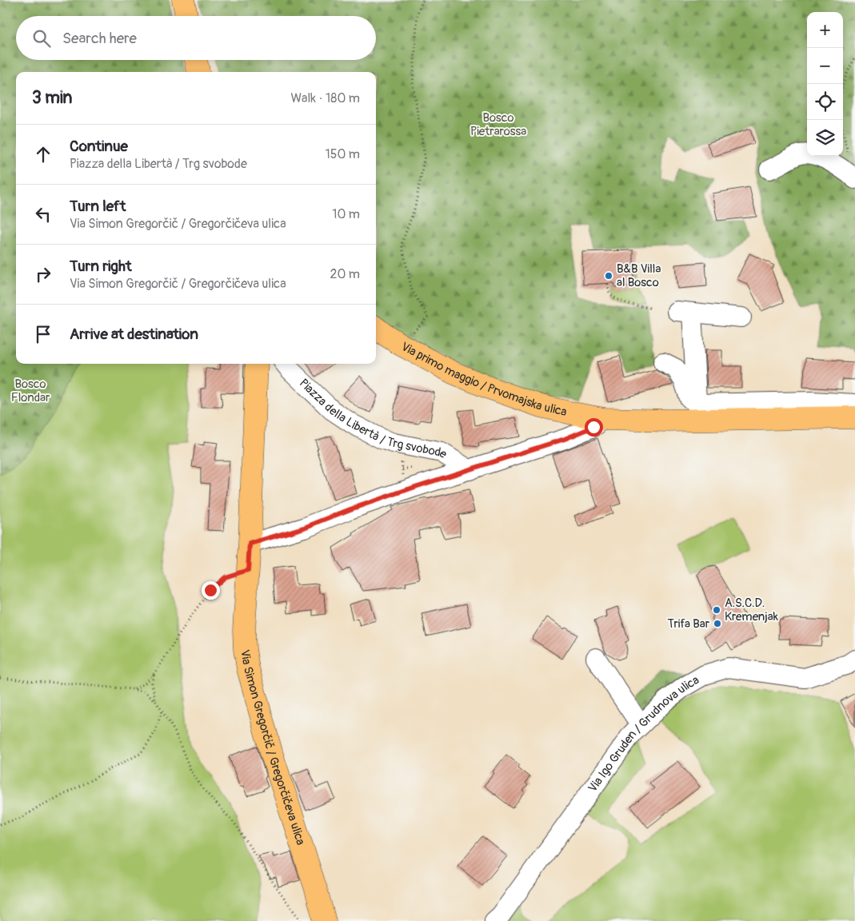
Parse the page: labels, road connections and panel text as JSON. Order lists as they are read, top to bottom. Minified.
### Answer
{"streets":{"main road":["Via primo maggio / Prvomajska ulica","Via Simon Gregorčič / Gregorčičeva ulica"],"street":["Piazza della Libertà / Trg svobode","Via Igo Gruden / Grudnova ulica"]},"crossings":[["Via primo maggio / Prvomajska ulica","Piazza della Libertà / Trg svobode"],["Piazza della Libertà / Trg svobode","Via Simon Gregorčič / Gregorčičeva ulica"]],"parks":["Bosco Pietrarossa","Bosco Flondar"],"places":["B&B Villa al Bosco","A.S.C.D. Kremenjak","Trifa Bar"],"page":{"map_buttons":["+","−"],"search":"Search here","heading":["3 min","Walk · 180 m"],"list":[["Continue","Piazza della Libertà / Trg svobode","150 m"],["Turn left","Via Simon Gregorčič / Gregorčičeva ulica","10 m"],["Turn right","Via Simon Gregorčič / Gregorčičeva ulica","20 m"],"Arrive at destination"]}}
